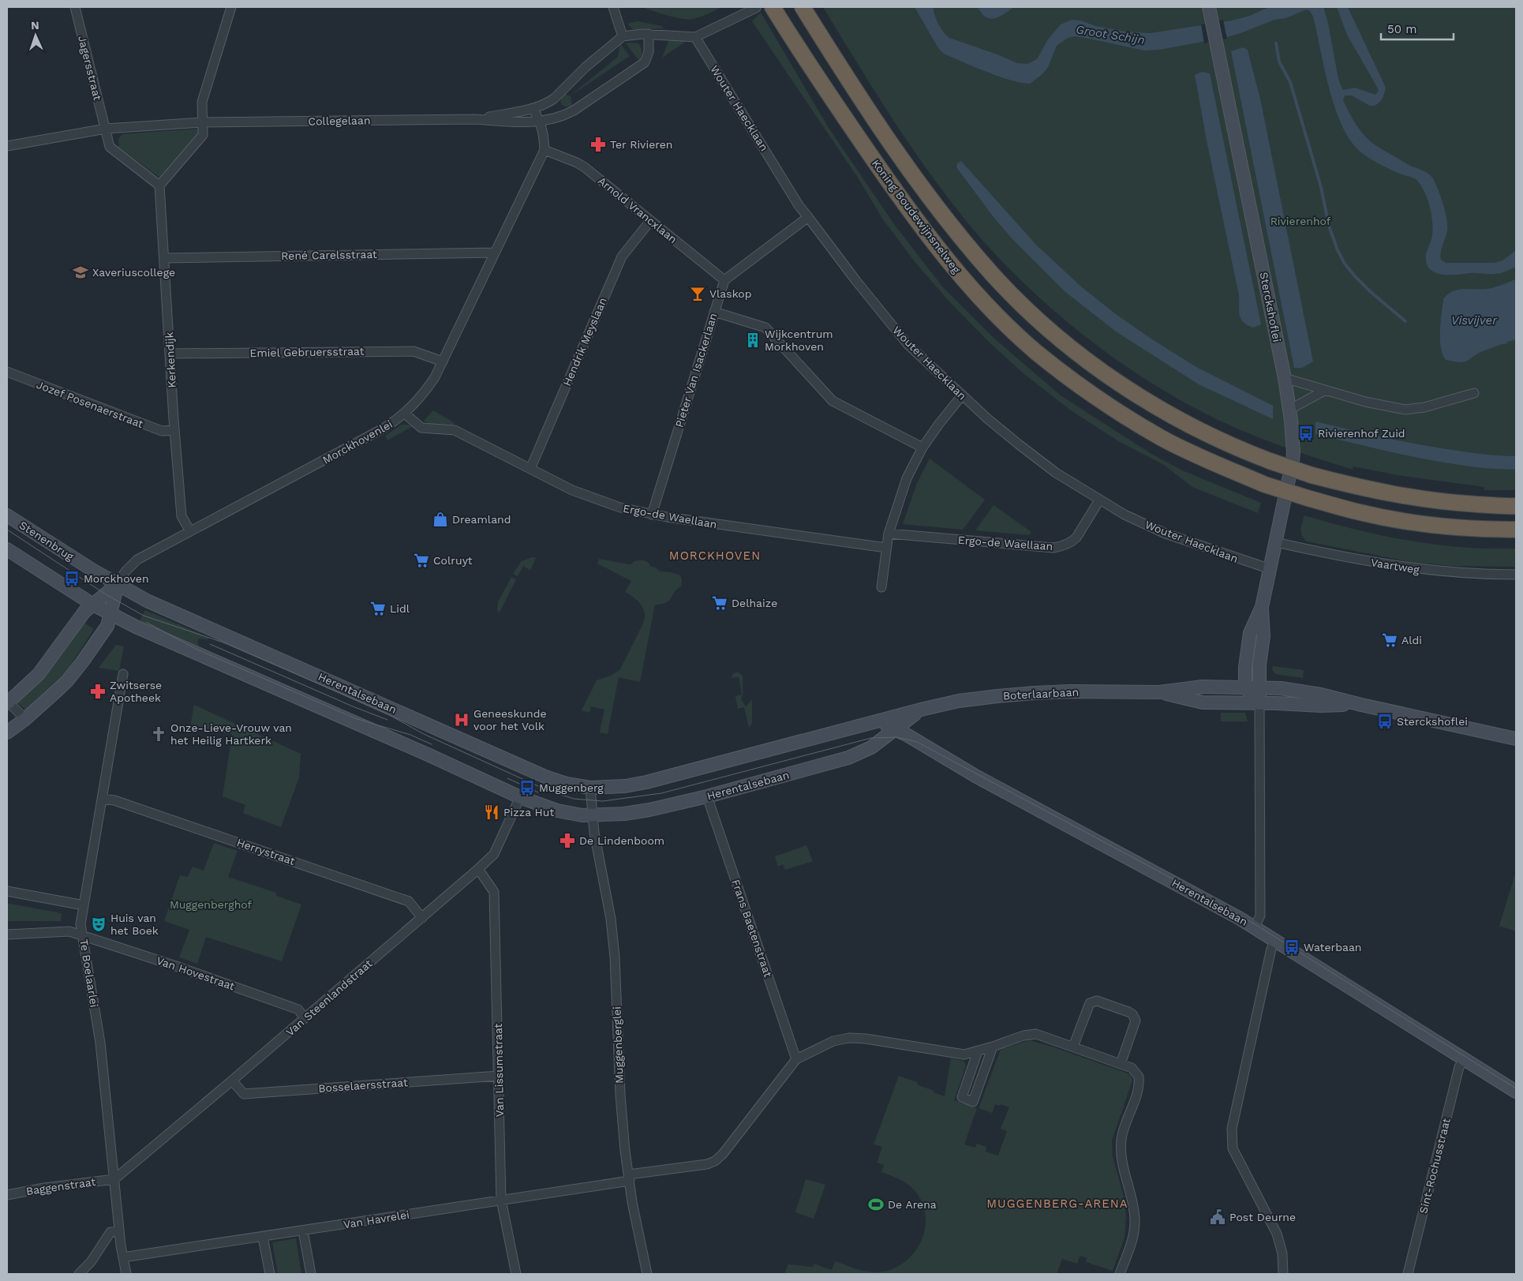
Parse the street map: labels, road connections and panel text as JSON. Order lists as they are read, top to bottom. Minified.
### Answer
{"streets":{"highway":["Koning Boudewijnsnelweg"],"main road":["Sterckshoflei","Stenenbrug","Herentalsebaan","Boterlaarbaan"],"street":["Jagersstraat","Wouter Haecklaan","Collegelaan","Arnold Vrancxlaan","René Carelsstraat","Hendrik Meyslaan","Emiel Gebruersstraat","Kerkendijk","Pieter Van Isackerlaan","Jozef Posenaerstraat","Morckhovenlei","Ergo-de Waellaan","Vaartweg","Herrystraat","Frans Baetenstraat","Te Boelaarlei","Van Hovestraat","Van Steenlandstraat","Muggenberglei","Van Lissumstraat","Bosselaersstraat","Sint-Rochusstraat","Baggenstraat","Van Havrelei"]},"crossings":[["Jagersstraat","Collegelaan"],["Wouter Haecklaan","Sterckshoflei"],["Wouter Haecklaan","Ergo-de Waellaan"],["Arnold Vrancxlaan","Hendrik Meyslaan"],["Arnold Vrancxlaan","Pieter Van Isackerlaan"],["Arnold Vrancxlaan","Morckhovenlei"],["René Carelsstraat","Kerkendijk"],["René Carelsstraat","Morckhovenlei"],["Sterckshoflei","Vaartweg"],["Sterckshoflei","Herentalsebaan"],["Sterckshoflei","Boterlaarbaan"],["Hendrik Meyslaan","Ergo-de Waellaan"],["Emiel Gebruersstraat","Kerkendijk"],["Emiel Gebruersstraat","Morckhovenlei"],["Kerkendijk","Jozef Posenaerstraat"],["Kerkendijk","Morckhovenlei"],["Pieter Van Isackerlaan","Ergo-de Waellaan"],["Morckhovenlei","Ergo-de Waellaan"],["Morckhovenlei","Stenenbrug"],["Morckhovenlei","Herentalsebaan"],["Stenenbrug","Herentalsebaan"],["Herentalsebaan","Boterlaarbaan"],["Herentalsebaan","Frans Baetenstraat"],["Herentalsebaan","Van Steenlandstraat"],["Herentalsebaan","Muggenberglei"],["Herentalsebaan","Sint-Rochusstraat"],["Herrystraat","Te Boelaarlei"],["Herrystraat","Van Steenlandstraat"],["Frans Baetenstraat","Van Havrelei"],["Te Boelaarlei","Van Hovestraat"],["Te Boelaarlei","Van Steenlandstraat"],["Te Boelaarlei","Baggenstraat"],["Te Boelaarlei","Van Havrelei"],["Van Hovestraat","Van Steenlandstraat"],["Van Steenlandstraat","Van Lissumstraat"],["Van Steenlandstraat","Bosselaersstraat"],["Van Steenlandstraat","Baggenstraat"],["Muggenberglei","Van Havrelei"],["Van Lissumstraat","Bosselaersstraat"],["Van Lissumstraat","Van Havrelei"]],"districts":["MORCKHOVEN","MUGGENBERG-ARENA"],"water":["Groot Schijn","Visvijver"],"parks":["Rivierenhof","Muggenberghof"],"places":{"pharmacy":["Ter Rivieren","Zwitserse Apotheek","De Lindenboom"],"school or university":["Xaveriuscollege"],"bar":["Vlaskop"],"building":["Wijkcentrum Morkhoven"],"bus stop":["Rivierenhof Zuid","Morckhoven","Sterckshoflei","Muggenberg","Waterbaan"],"shop":["Dreamland"],"supermarket":["Colruyt","Delhaize","Lidl","Aldi"],"hospital":["Geneeskunde voor het Volk"],"church":["Onze-Lieve-Vrouw van het Heilig Hartkerk"],"restaurant":["Pizza Hut"],"theatre":["Huis van het Boek"],"sports":["De Arena"],"public building":["Post Deurne"]},"scale_bar":"50 m","north":"top"}
